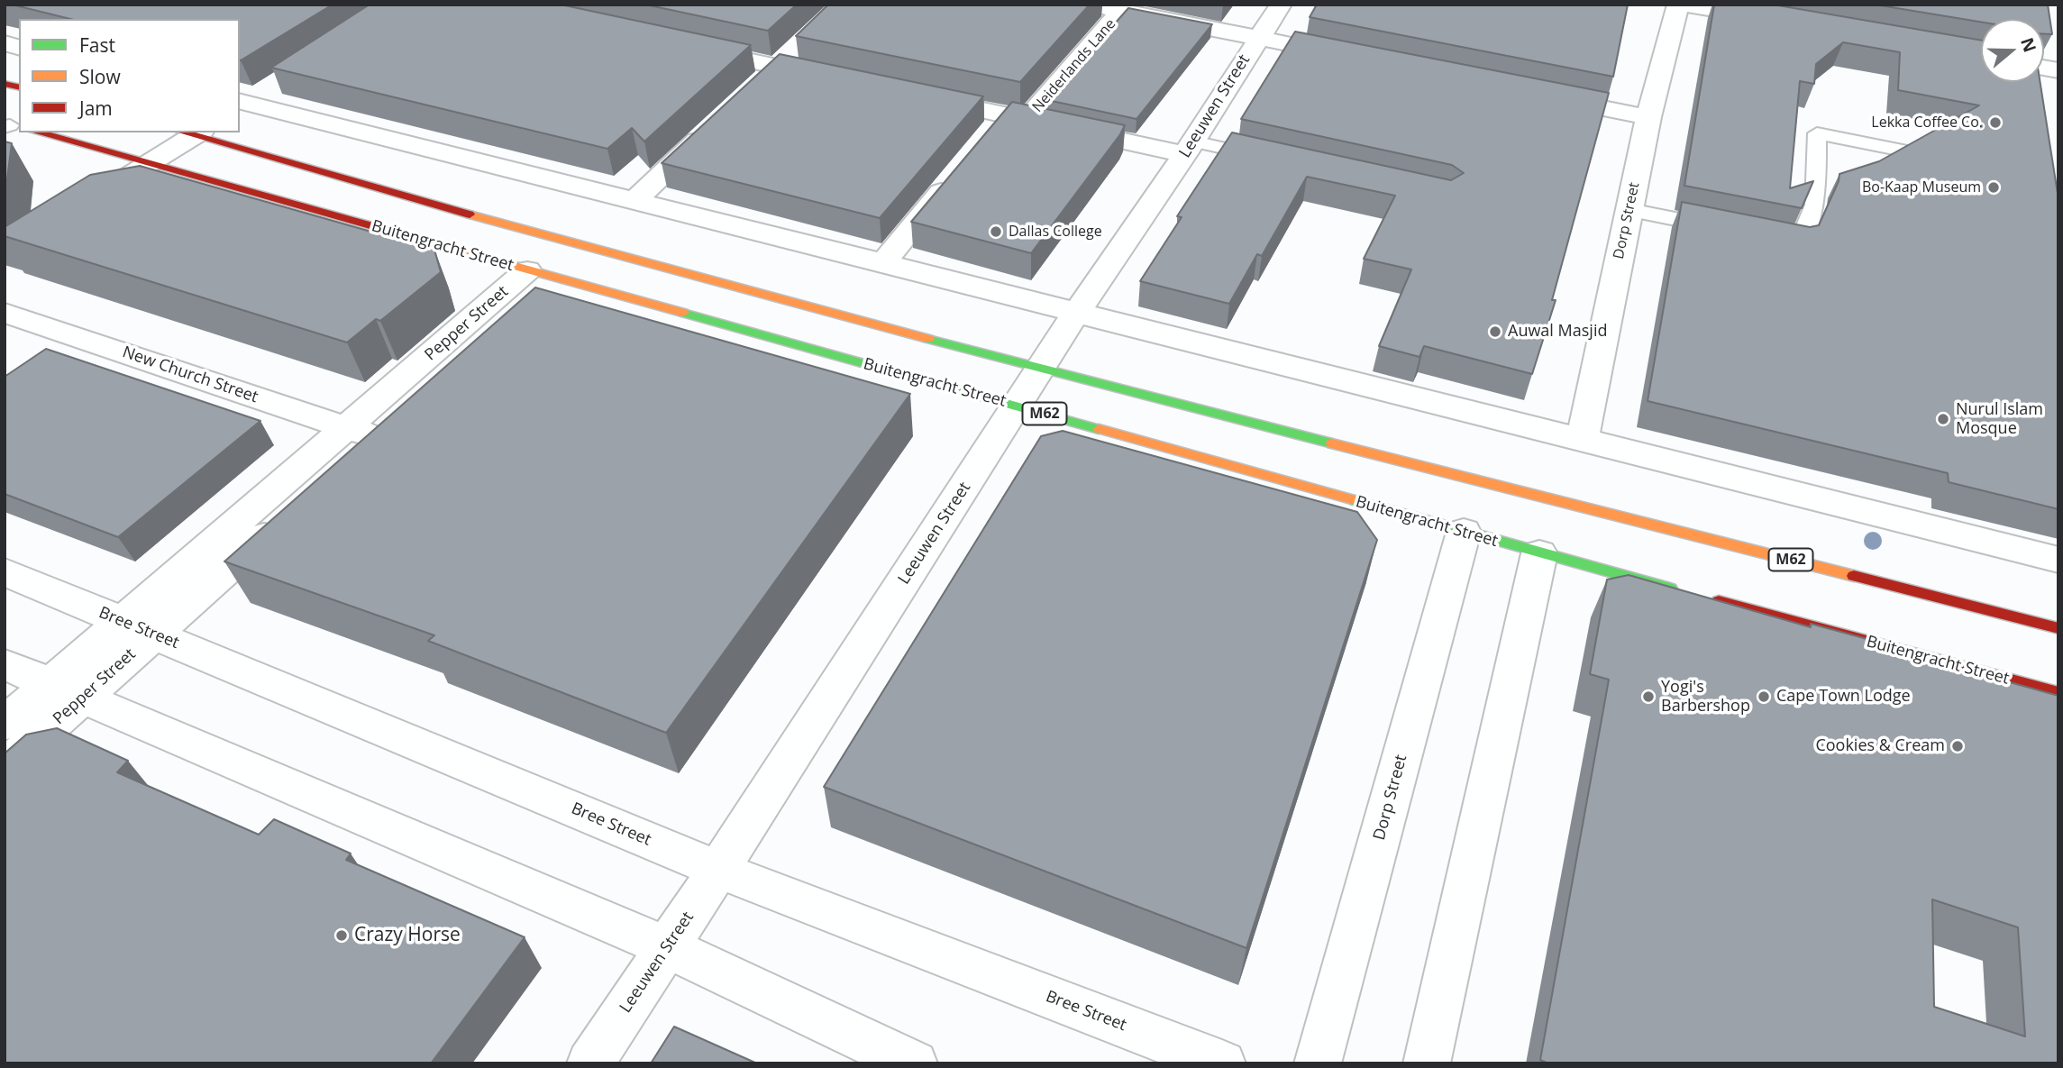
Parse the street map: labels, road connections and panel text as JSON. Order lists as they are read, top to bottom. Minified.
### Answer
{"streets":{"main road":["Buitengracht Street","M62"],"street":["Neiderlands Lane","Leeuwen Street","Dorp Street","Pepper Street","New Church Street","Bree Street"]},"crossings":[["Leeuwen Street","Buitengracht Street"],["Leeuwen Street","M62"],["Leeuwen Street","Bree Street"],["Dorp Street","Buitengracht Street"],["Buitengracht Street","Pepper Street"],["Pepper Street","New Church Street"],["Pepper Street","Bree Street"]],"places":["Lekka Coffee Co.","Bo-Kaap Museum","Dallas College","Auwal Masjid","Nurul Islam Mosque","Yogi's Barbershop","Cape Town Lodge","Cookies & Cream","Crazy Horse"],"legend":["Fast","Slow","Jam"],"north":"right"}
